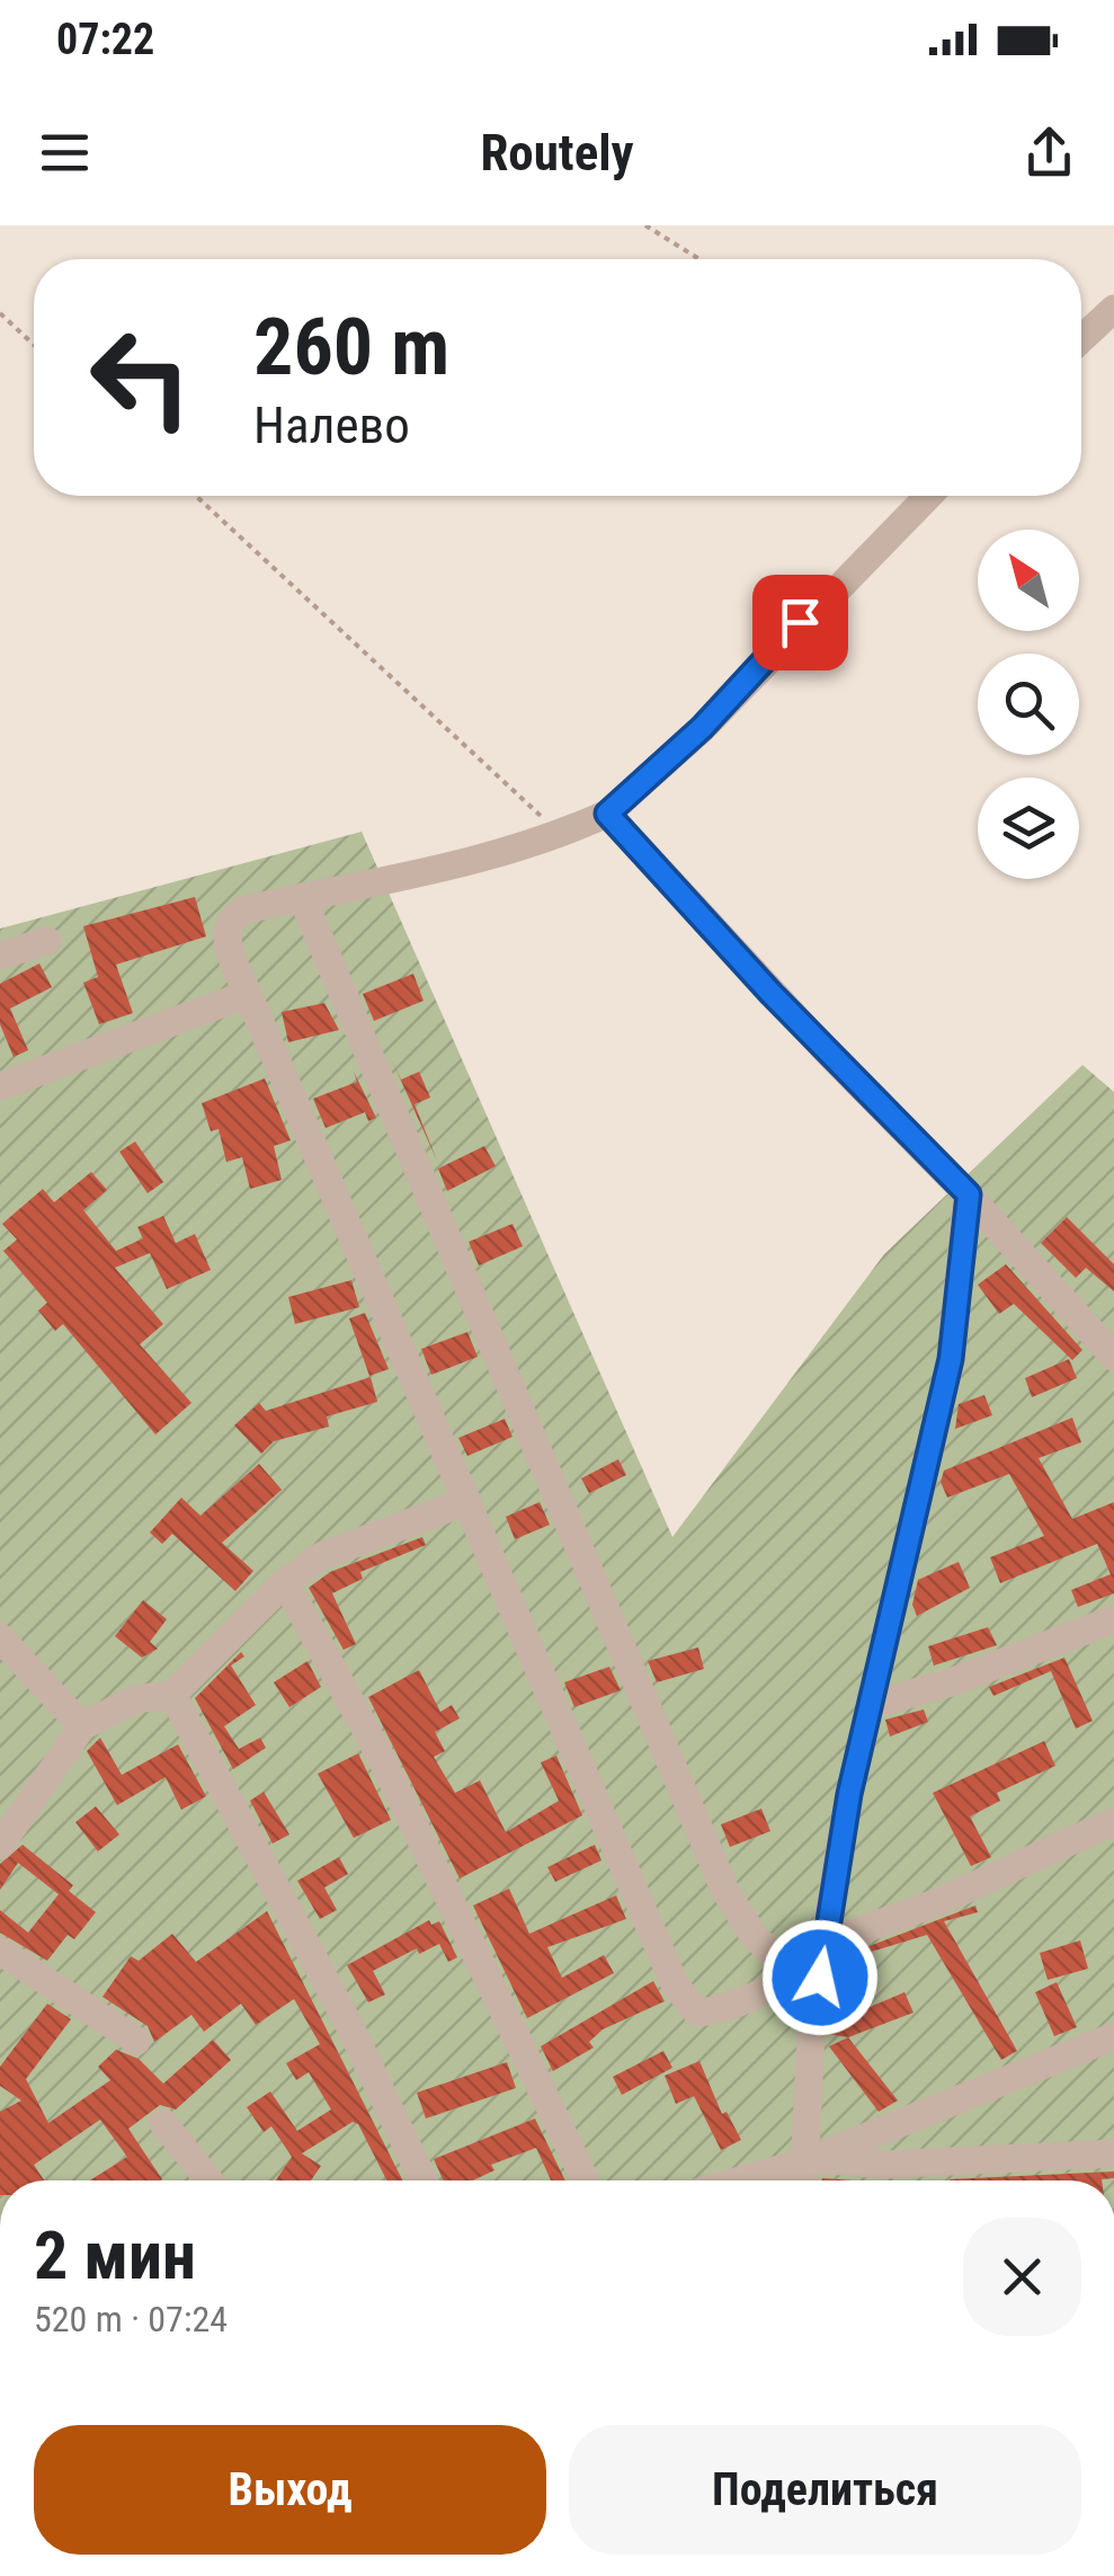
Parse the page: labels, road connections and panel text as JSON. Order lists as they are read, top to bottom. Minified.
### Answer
{"north":"top left","page":{"status":"07:22","header":"Routely","turn":["260 m","Налево"],"heading":["2 мин","520 m · 07:24"],"buttons":["Выход","Поделиться"]}}
